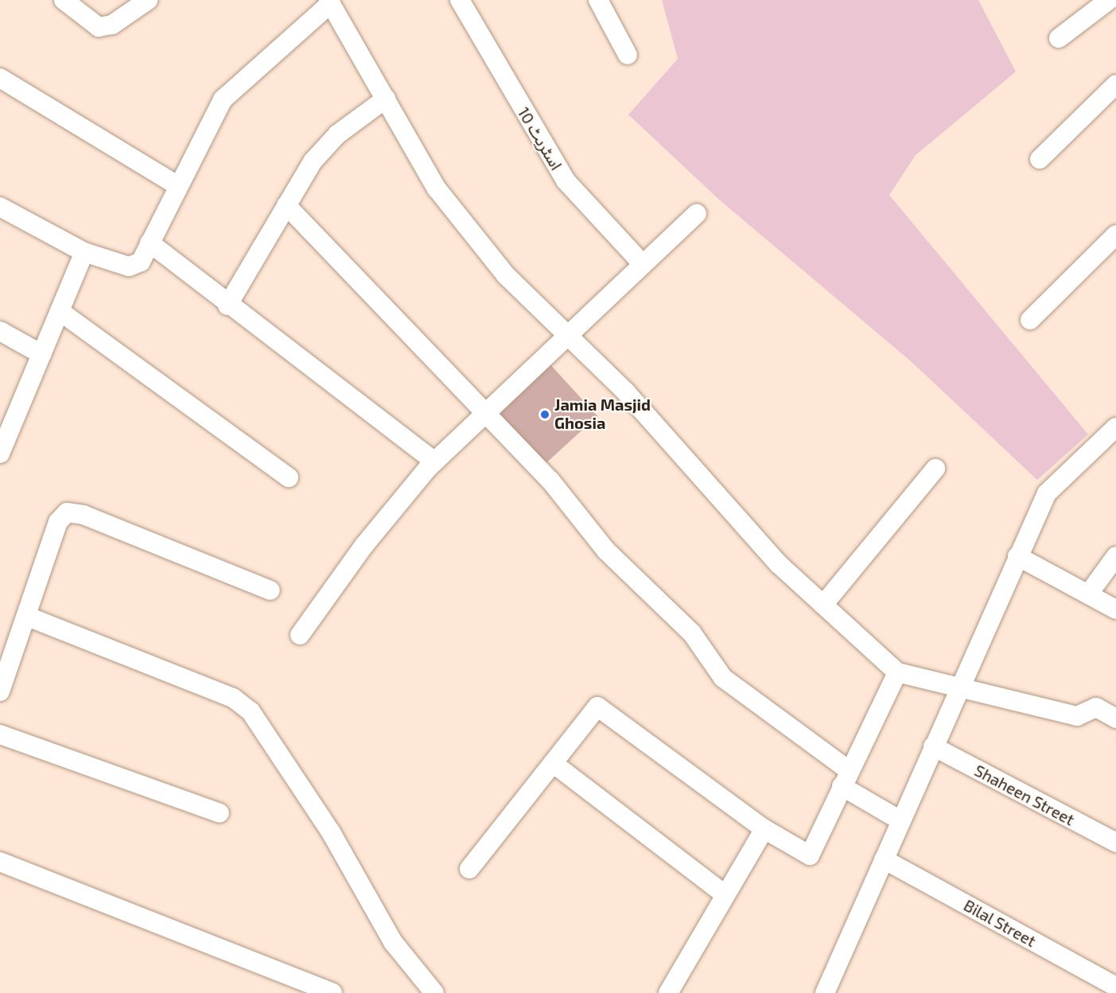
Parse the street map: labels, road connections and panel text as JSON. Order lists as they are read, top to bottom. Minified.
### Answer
{"streets":{"street":["اسٹریٹ 10","Shaheen Street","Bilal Street"]},"places":["Jamia Masjid Ghosia"]}
